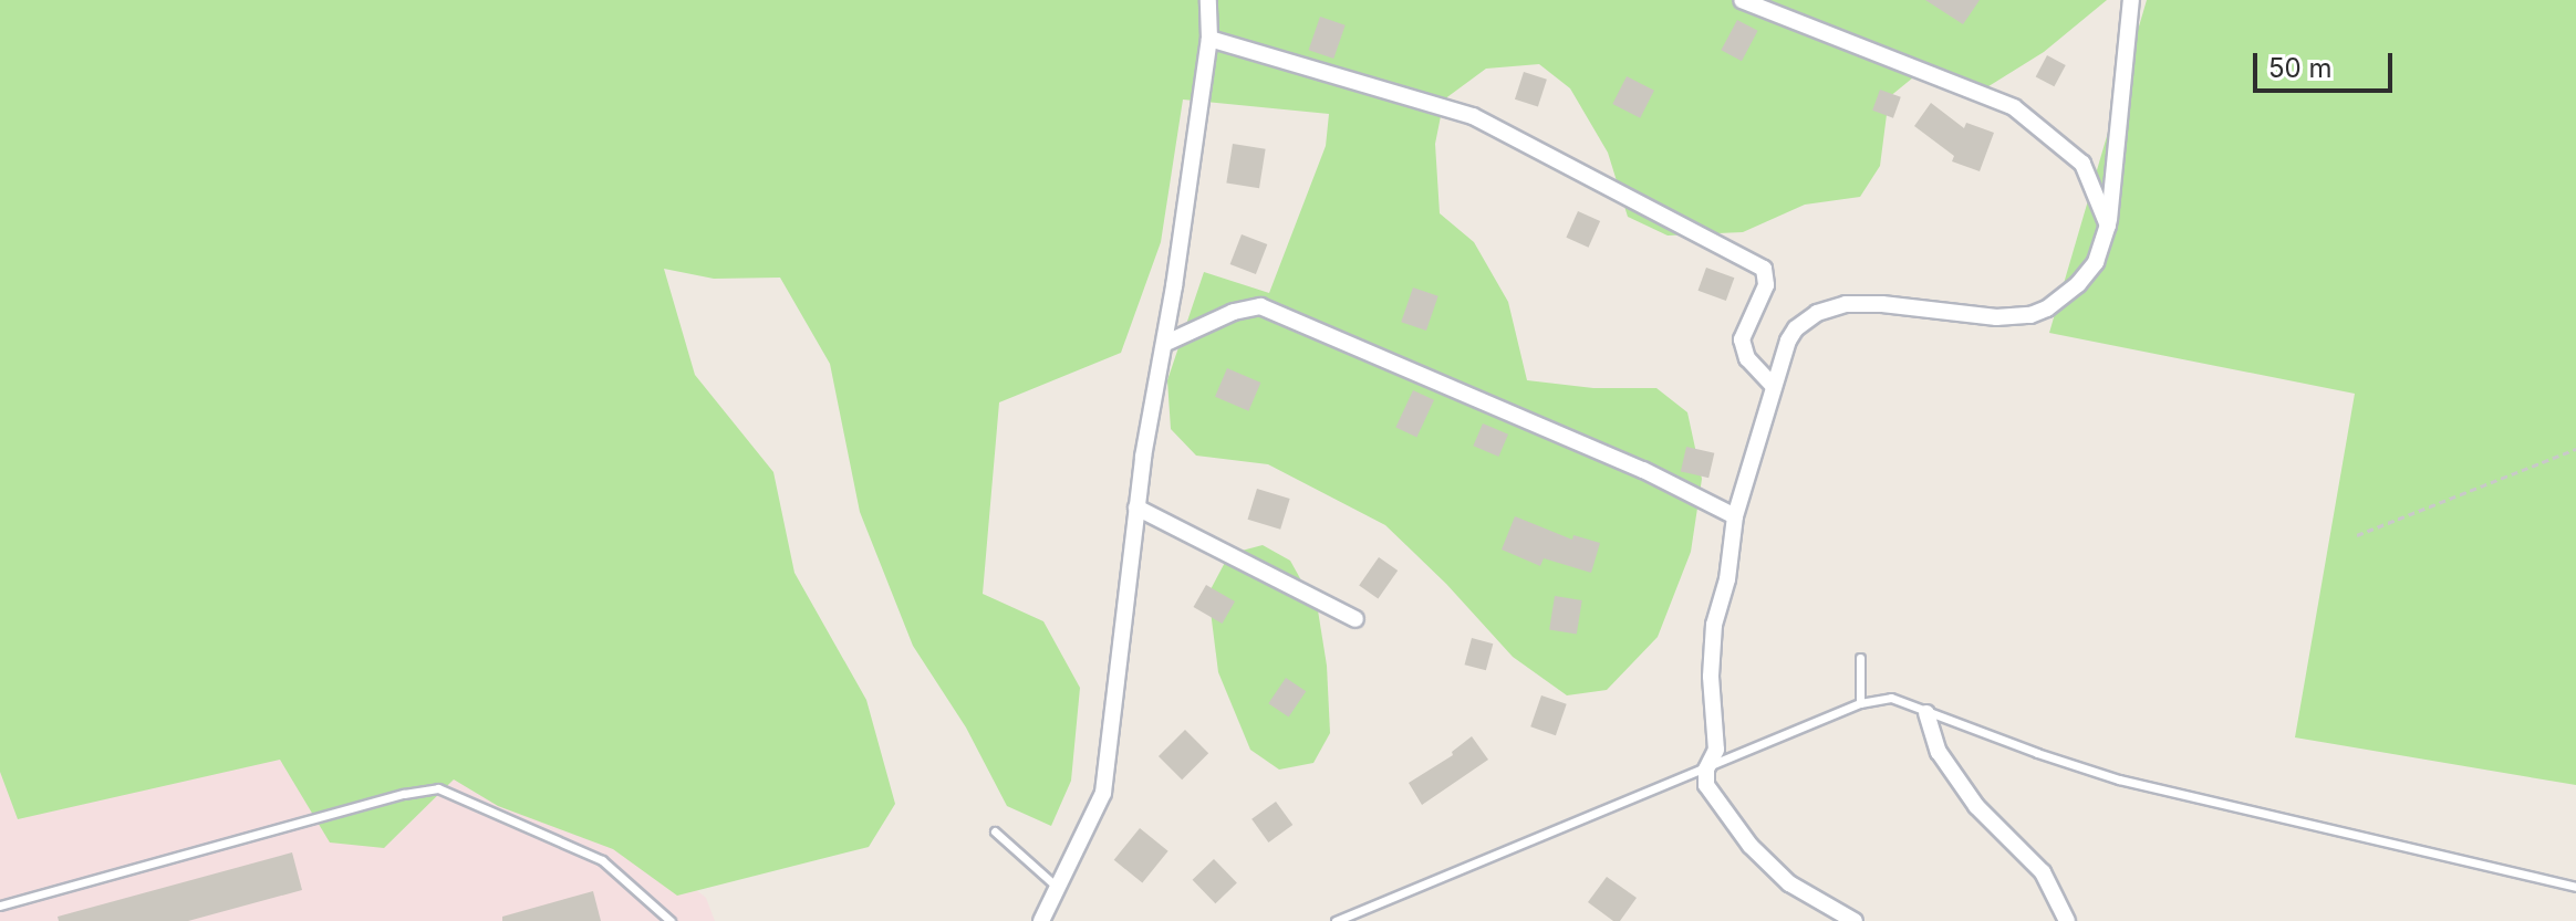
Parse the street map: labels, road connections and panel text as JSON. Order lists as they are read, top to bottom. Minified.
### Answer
{"scale_bar":"50 m"}
